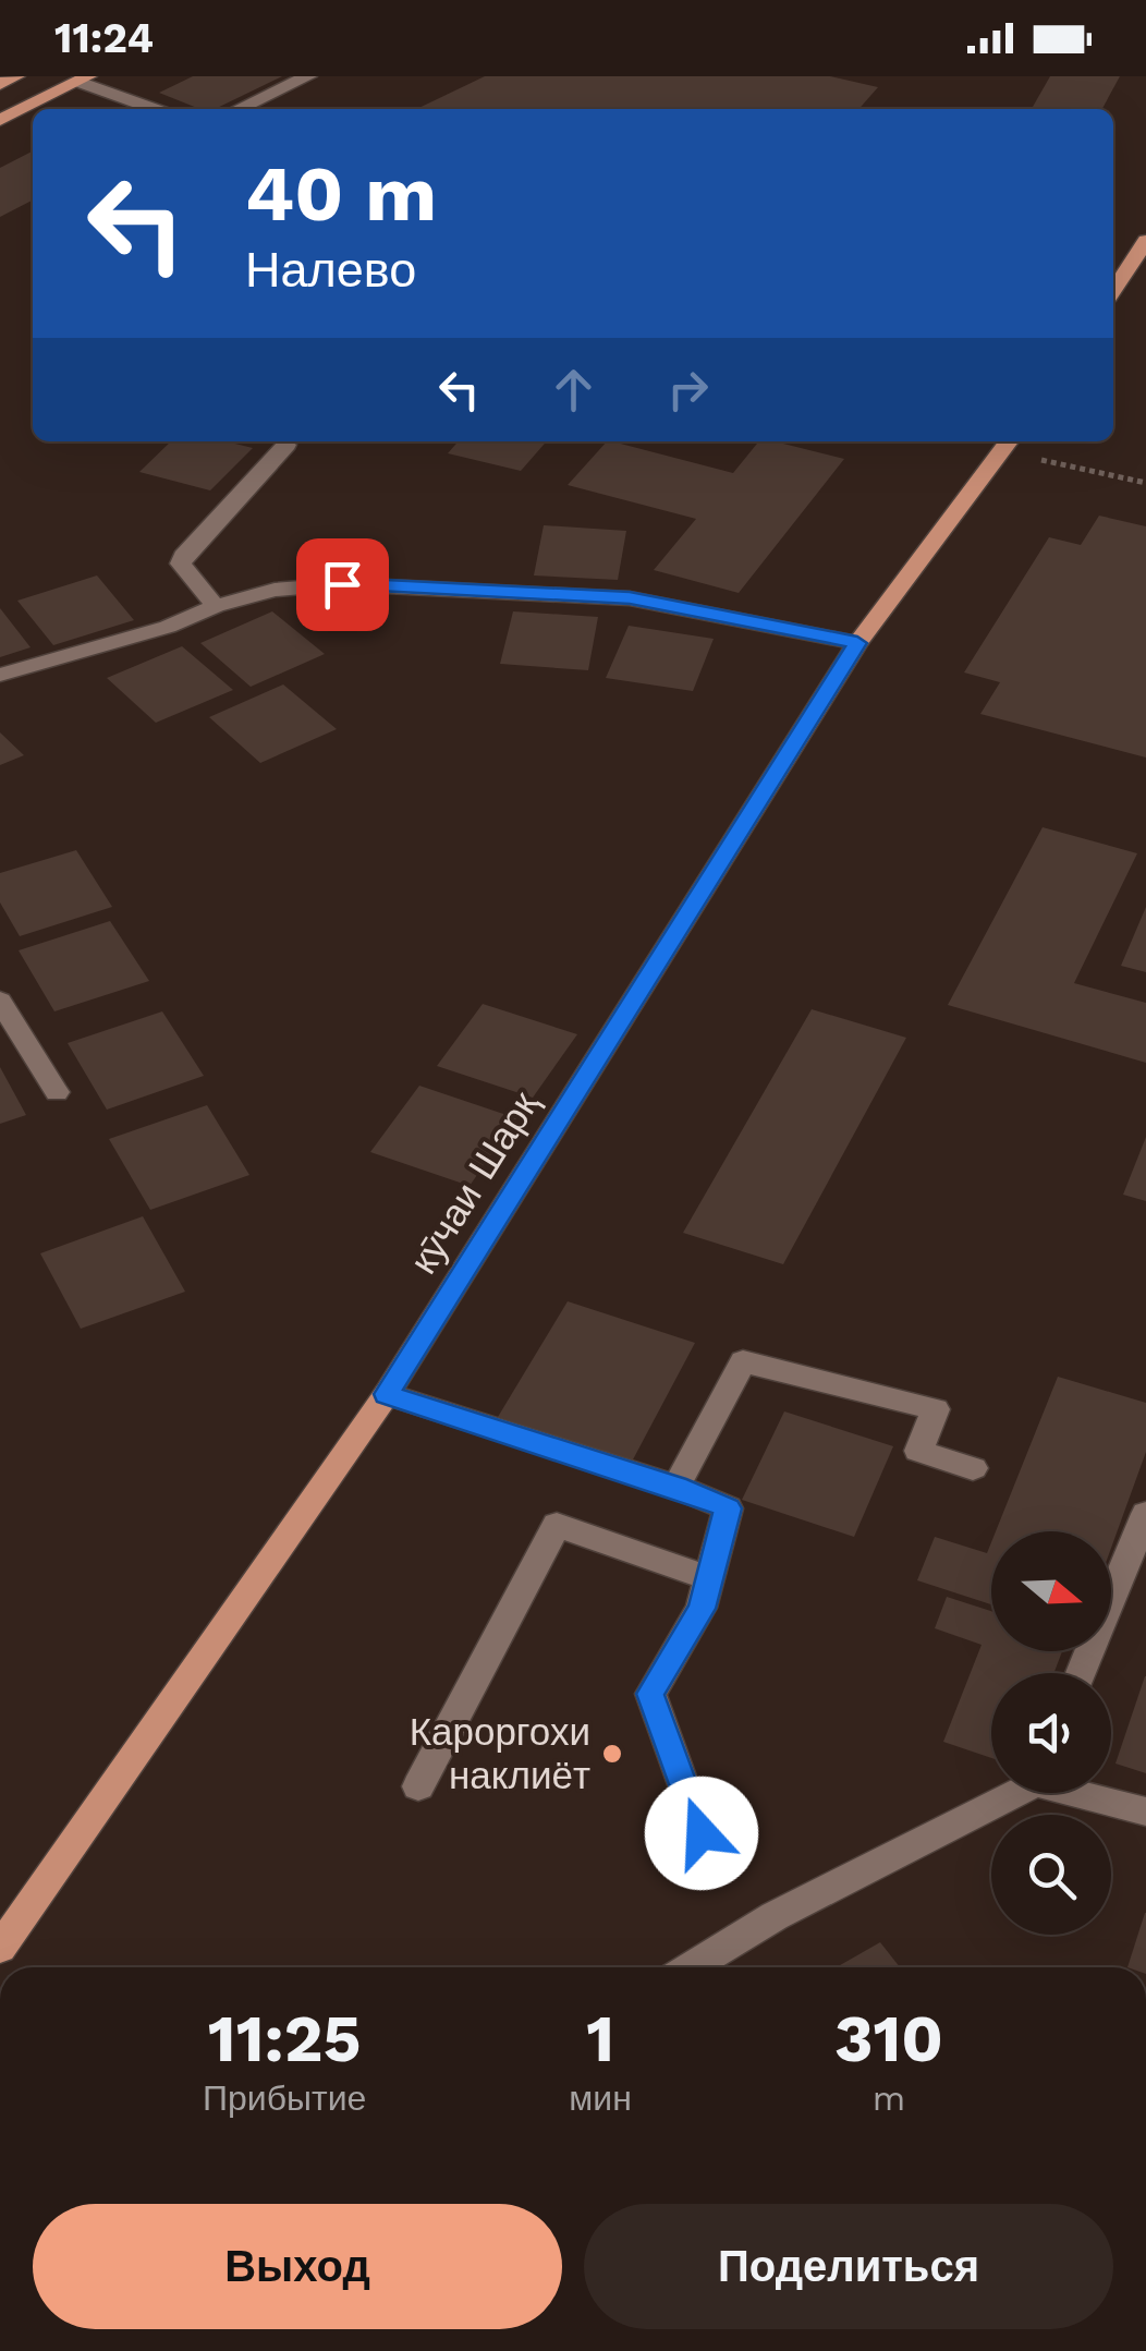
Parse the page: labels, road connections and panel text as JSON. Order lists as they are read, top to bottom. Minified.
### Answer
{"streets":{"main road":["кӯчаи Шарқ"]},"places":["Кароргохи наклиёт"],"north":"right","page":{"status":"11:24","turn":["40 m","Налево"],"eta":["11:25","Прибытие","1","мин","310","m"],"buttons":["Выход","Поделиться"]}}
